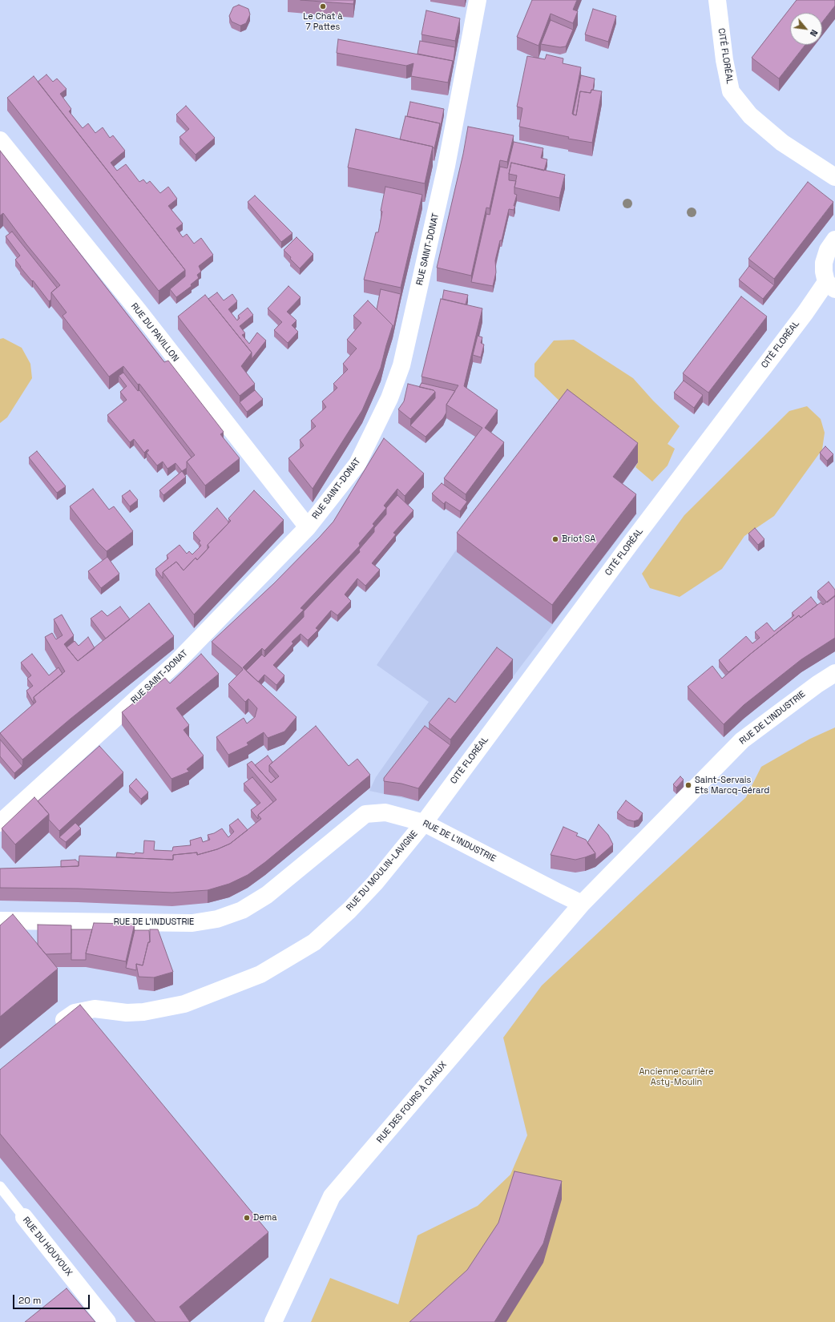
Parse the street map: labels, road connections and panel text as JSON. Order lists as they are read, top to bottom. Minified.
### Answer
{"streets":{"street":["CITÉ FLORÉAL","RUE SAINT-DONAT","RUE DU PAVILLON","RUE DE L'INDUSTRIE","RUE DU MOULIN-LAVIGNE","RUE DES FOURS À CHAUX","RUE DU HOUYOUX"]},"crossings":[["CITÉ FLORÉAL","RUE DE L'INDUSTRIE"],["CITÉ FLORÉAL","RUE DU MOULIN-LAVIGNE"],["RUE SAINT-DONAT","RUE DU PAVILLON"],["RUE DE L'INDUSTRIE","RUE DU MOULIN-LAVIGNE"],["RUE DE L'INDUSTRIE","RUE DES FOURS À CHAUX"]],"parks":["Ancienne carrière Asty-Moulin"],"places":["Le Chat à 7 Pattes","Briot SA","Saint-Servais Ets Marcq-Gérard","Dema"],"scale_bar":"20 m","north":"bottom right"}
